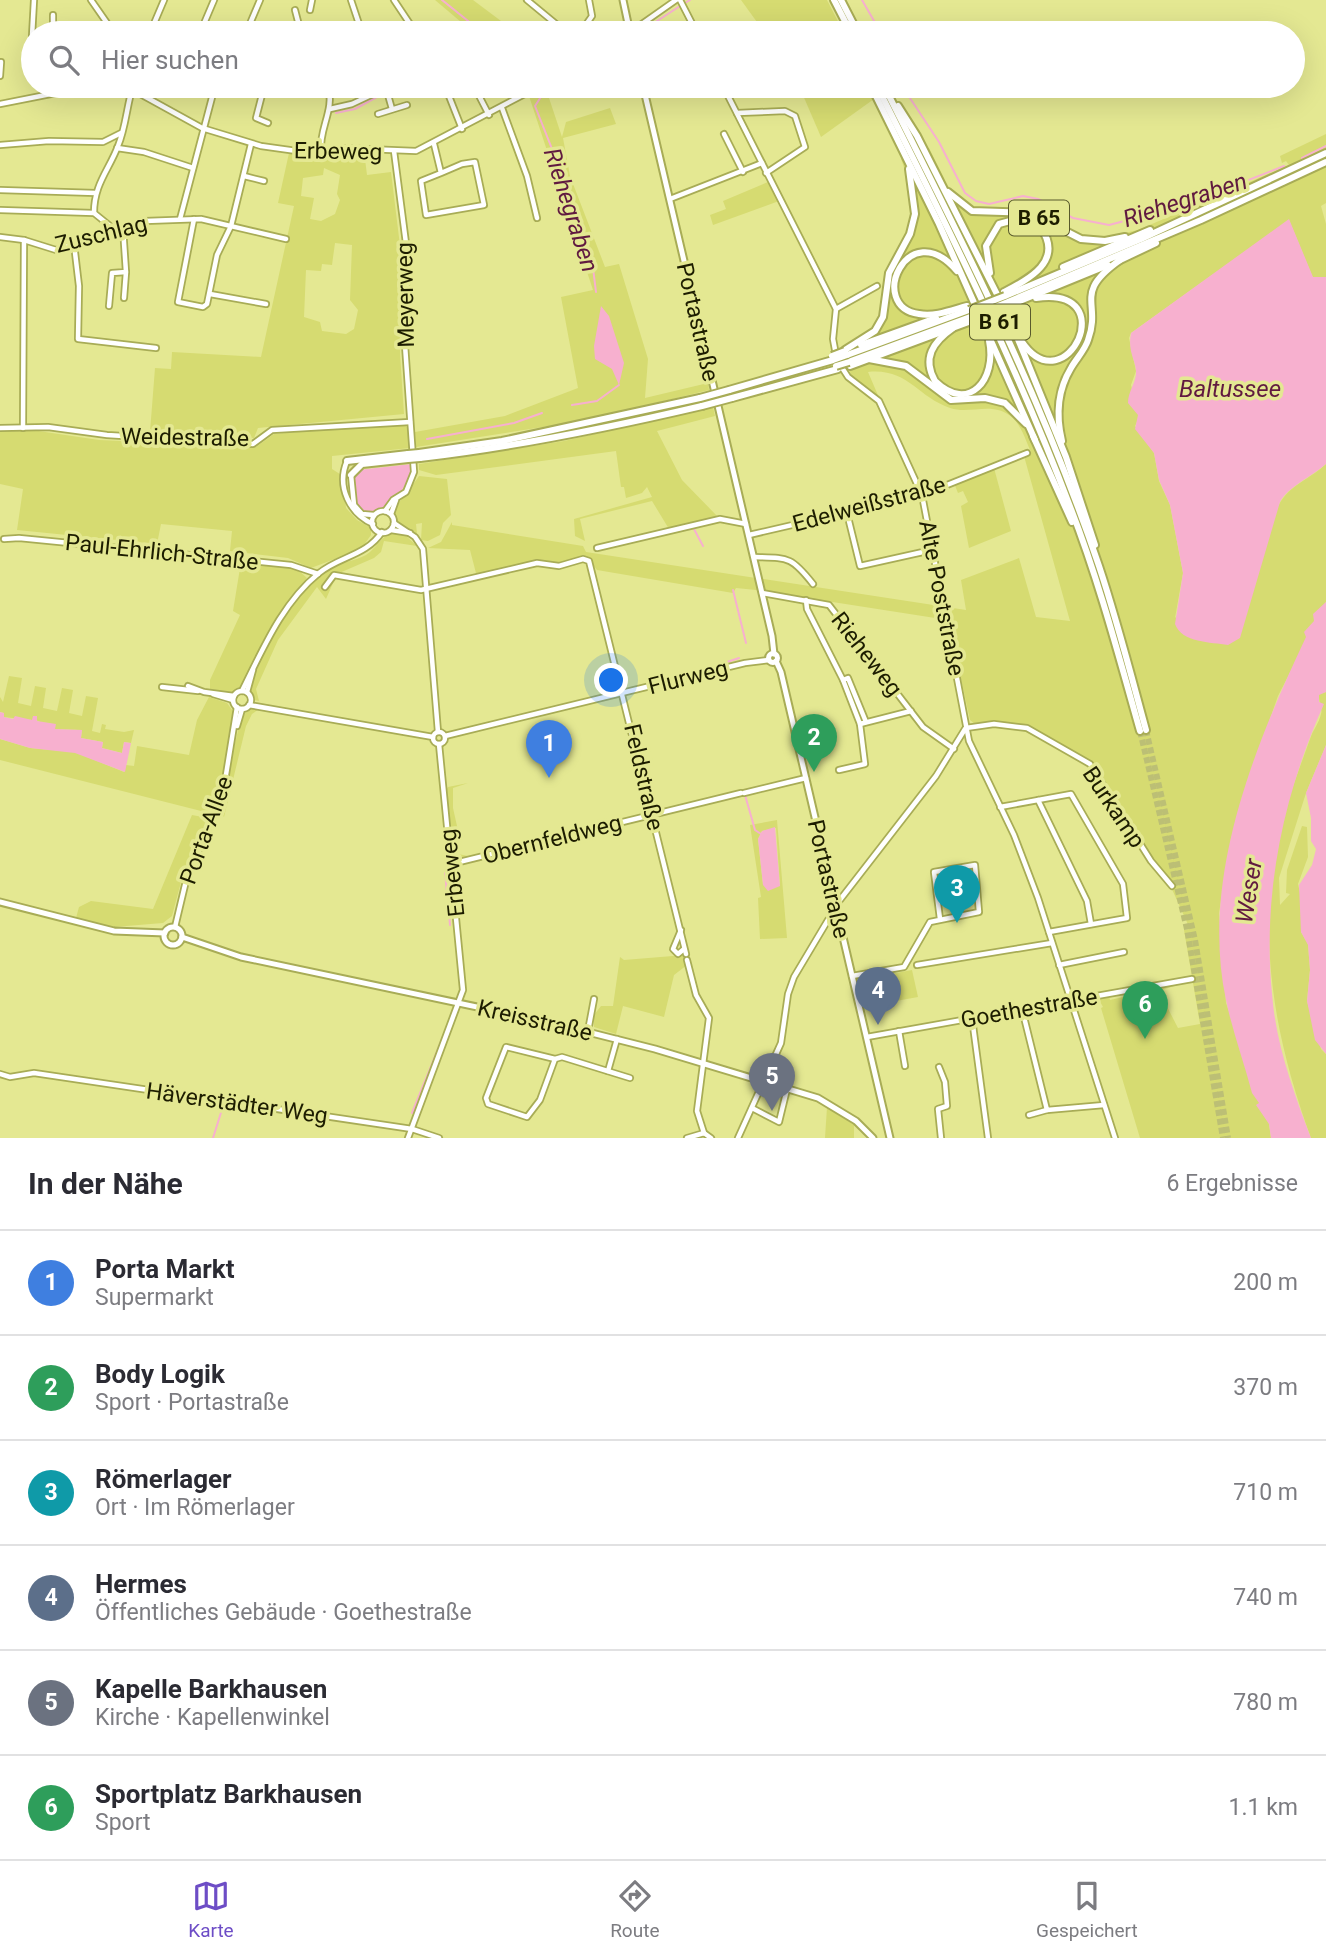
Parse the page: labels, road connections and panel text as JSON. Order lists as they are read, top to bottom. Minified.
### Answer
{"streets":{"highway":["B 65","B 61"],"main road":["Portastraße","Kreisstraße"],"street":["Erbeweg","Zuschlag","Meyerweg","Weidestraße","Edelweißstraße","Paul-Ehrlich-Straße","Alte Poststraße","Rieheweg","Flurweg","Feldstraße","Burkamp","Porta-Allee","Obernfeldweg","Goethestraße","Häverstädter Weg"]},"crossings":[["Erbeweg","Meyerweg"],["Erbeweg","Obernfeldweg"],["Erbeweg","Kreisstraße"],["Erbeweg","Häverstädter Weg"],["Meyerweg","Weidestraße"],["Portastraße","Edelweißstraße"],["Portastraße","Rieheweg"],["Portastraße","Flurweg"],["Portastraße","Obernfeldweg"],["Portastraße","Goethestraße"],["Edelweißstraße","Alte Poststraße"],["Alte Poststraße","Burkamp"],["Alte Poststraße","Goethestraße"],["Flurweg","Feldstraße"],["Feldstraße","Obernfeldweg"],["Feldstraße","Kreisstraße"],["Porta-Allee","Kreisstraße"]],"water":["Riehegraben","Baltussee","Weser"],"page":{"search":"Hier suchen","pins":["2","1","3","4","6","5"],"heading":["In der Nähe","6 Ergebnisse"],"list":[{"mark":"1","name":"Porta Markt","note":"Supermarkt","value":"200 m"},{"mark":"2","name":"Body Logik","note":"Sport · Portastraße","value":"370 m"},{"mark":"3","name":"Römerlager","note":"Ort · Im Römerlager","value":"710 m"},{"mark":"4","name":"Hermes","note":"Öffentliches Gebäude · Goethestraße","value":"740 m"},{"mark":"5","name":"Kapelle Barkhausen","note":"Kirche · Kapellenwinkel","value":"780 m"},{"mark":"6","name":"Sportplatz Barkhausen","note":"Sport","value":"1.1 km"}],"nav":["Karte","Route","Gespeichert"]}}
